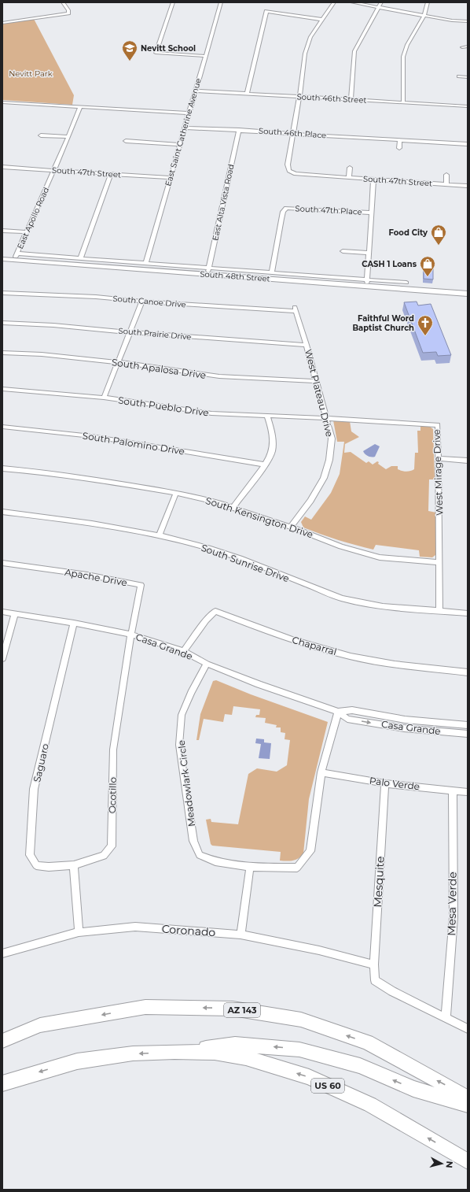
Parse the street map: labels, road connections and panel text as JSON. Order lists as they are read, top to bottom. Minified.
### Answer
{"streets":{"highway":["AZ 143","US 60"],"main road":["South 48th Street"],"street":["South 46th Street","East Saint Catherine Avenue","South 46th Place","South 47th Street","East Alta Vista Road","South 47th Place","East Apollo Road","South Canoe Drive","South Prairie Drive","South Apalosa Drive","West Plateau Drive","South Pueblo Drive","South Palomino Drive","West Mirage Drive","South Kensington Drive","South Sunrise Drive","Apache Drive","Chaparral","Casa Grande","Saguaro","Meadowlark Circle","Palo Verde","Ocotillo","Mesquite","Mesa Verde","Coronado"]},"crossings":[["South 46th Street","East Saint Catherine Avenue"],["East Saint Catherine Avenue","South 46th Place"],["East Saint Catherine Avenue","South 47th Street"],["East Saint Catherine Avenue","South 48th Street"],["South 46th Place","South 47th Street"],["South 46th Place","East Alta Vista Road"],["South 47th Street","East Apollo Road"],["East Alta Vista Road","South 48th Street"],["South 47th Place","South 48th Street"],["East Apollo Road","South 48th Street"],["South Canoe Drive","West Plateau Drive"],["South Prairie Drive","West Plateau Drive"],["South Apalosa Drive","West Plateau Drive"],["West Plateau Drive","South Pueblo Drive"],["West Plateau Drive","West Mirage Drive"],["West Plateau Drive","South Kensington Drive"],["South Pueblo Drive","West Mirage Drive"],["West Mirage Drive","South Kensington Drive"],["West Mirage Drive","South Sunrise Drive"],["Apache Drive","Casa Grande"],["Apache Drive","Ocotillo"],["Chaparral","Casa Grande"],["Casa Grande","Saguaro"],["Casa Grande","Meadowlark Circle"],["Casa Grande","Ocotillo"],["Saguaro","Ocotillo"],["Meadowlark Circle","Palo Verde"],["Palo Verde","Mesquite"],["Palo Verde","Mesa Verde"],["Mesquite","Mesa Verde"],["Mesquite","Coronado"]],"parks":["Nevitt Park"],"places":{"school or university":["Nevitt School"],"shop":["Food City","CASH 1 Loans"],"church":["Faithful Word Baptist Church"]},"north":"right"}
